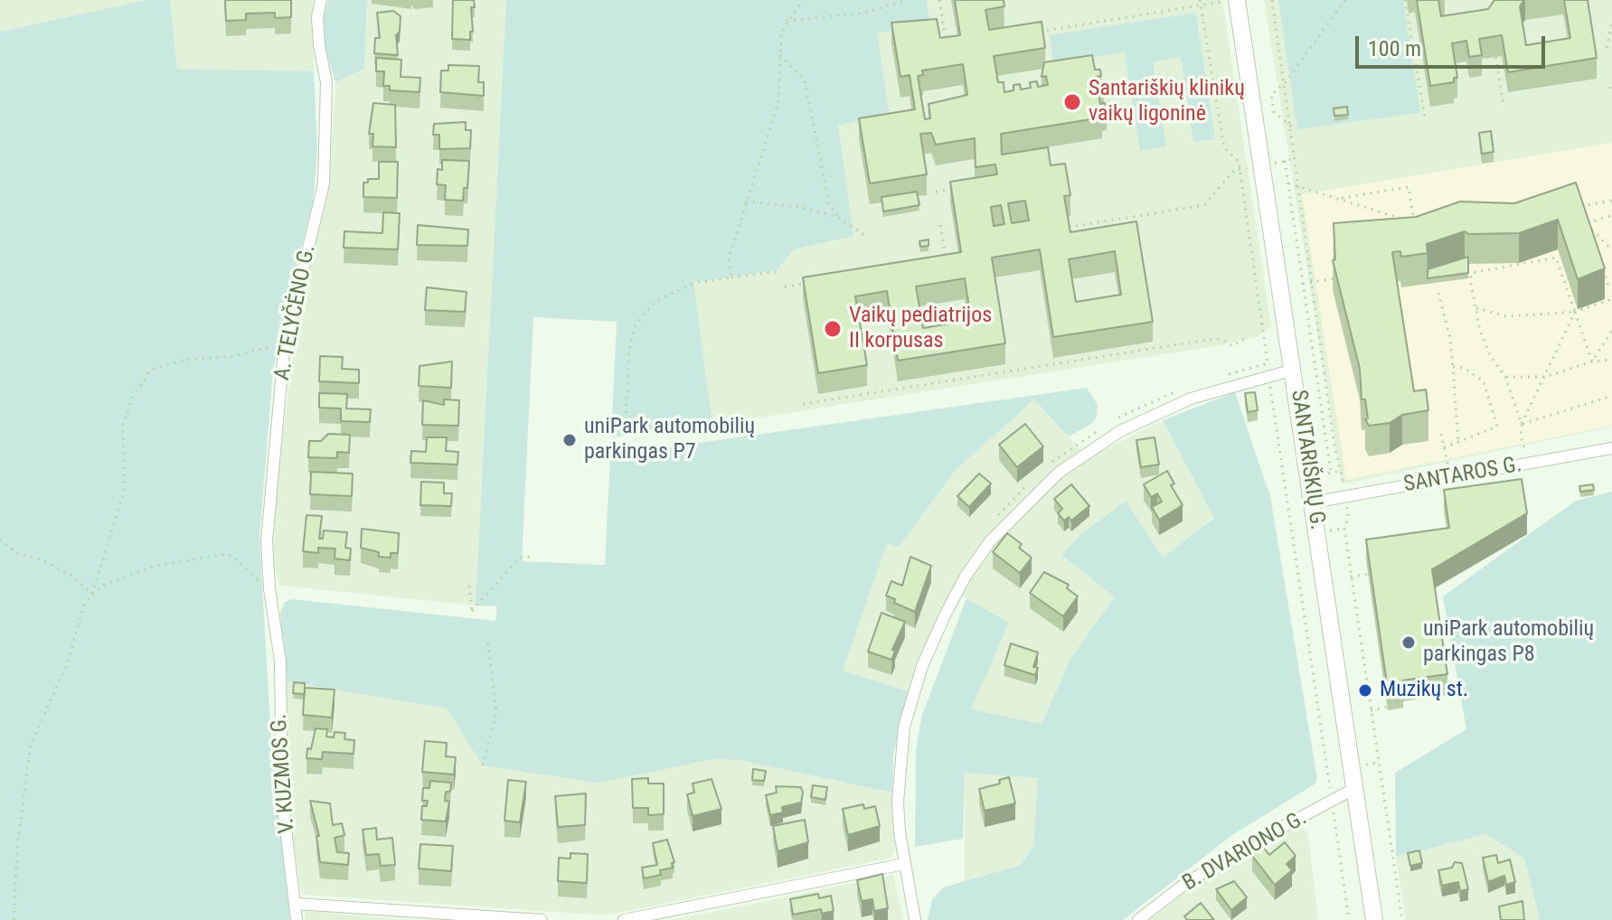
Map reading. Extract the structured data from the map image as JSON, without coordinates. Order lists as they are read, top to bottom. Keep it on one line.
{"streets":{"main road":["SANTARIŠKIŲ G."],"street":["A. TELYČĖNO G.","SANTAROS G.","V. KUZMOS G.","B. DVARIONO G."]},"crossings":[["A. TELYČĖNO G.","V. KUZMOS G."],["SANTARIŠKIŲ G.","SANTAROS G."],["SANTARIŠKIŲ G.","B. DVARIONO G."]],"places":["Santariškių klinikų vaikų ligoninė","Vaikų pediatrijos II korpusas","uniPark automobilių parkingas P7","uniPark automobilių parkingas P8","Muzikų st."],"scale_bar":"100 m"}
